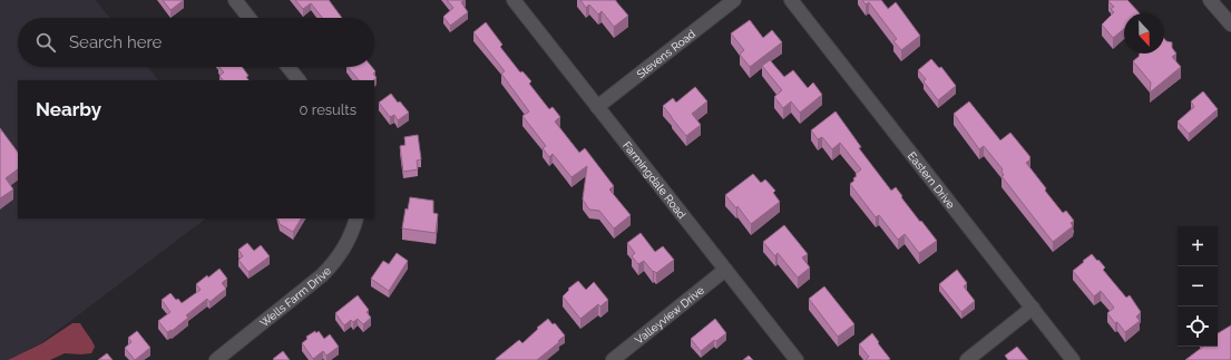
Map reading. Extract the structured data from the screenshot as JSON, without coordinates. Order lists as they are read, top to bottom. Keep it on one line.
{"streets":{"street":["Stevens Road","Farmingdale Road","Eastern Drive","Wells Farm Drive","Valleyview Drive"]},"crossings":[["Stevens Road","Farmingdale Road"],["Farmingdale Road","Valleyview Drive"]],"north":"bottom","page":{"search":"Search here","heading":["Nearby","0 results"],"map_buttons":["+","−"]}}
